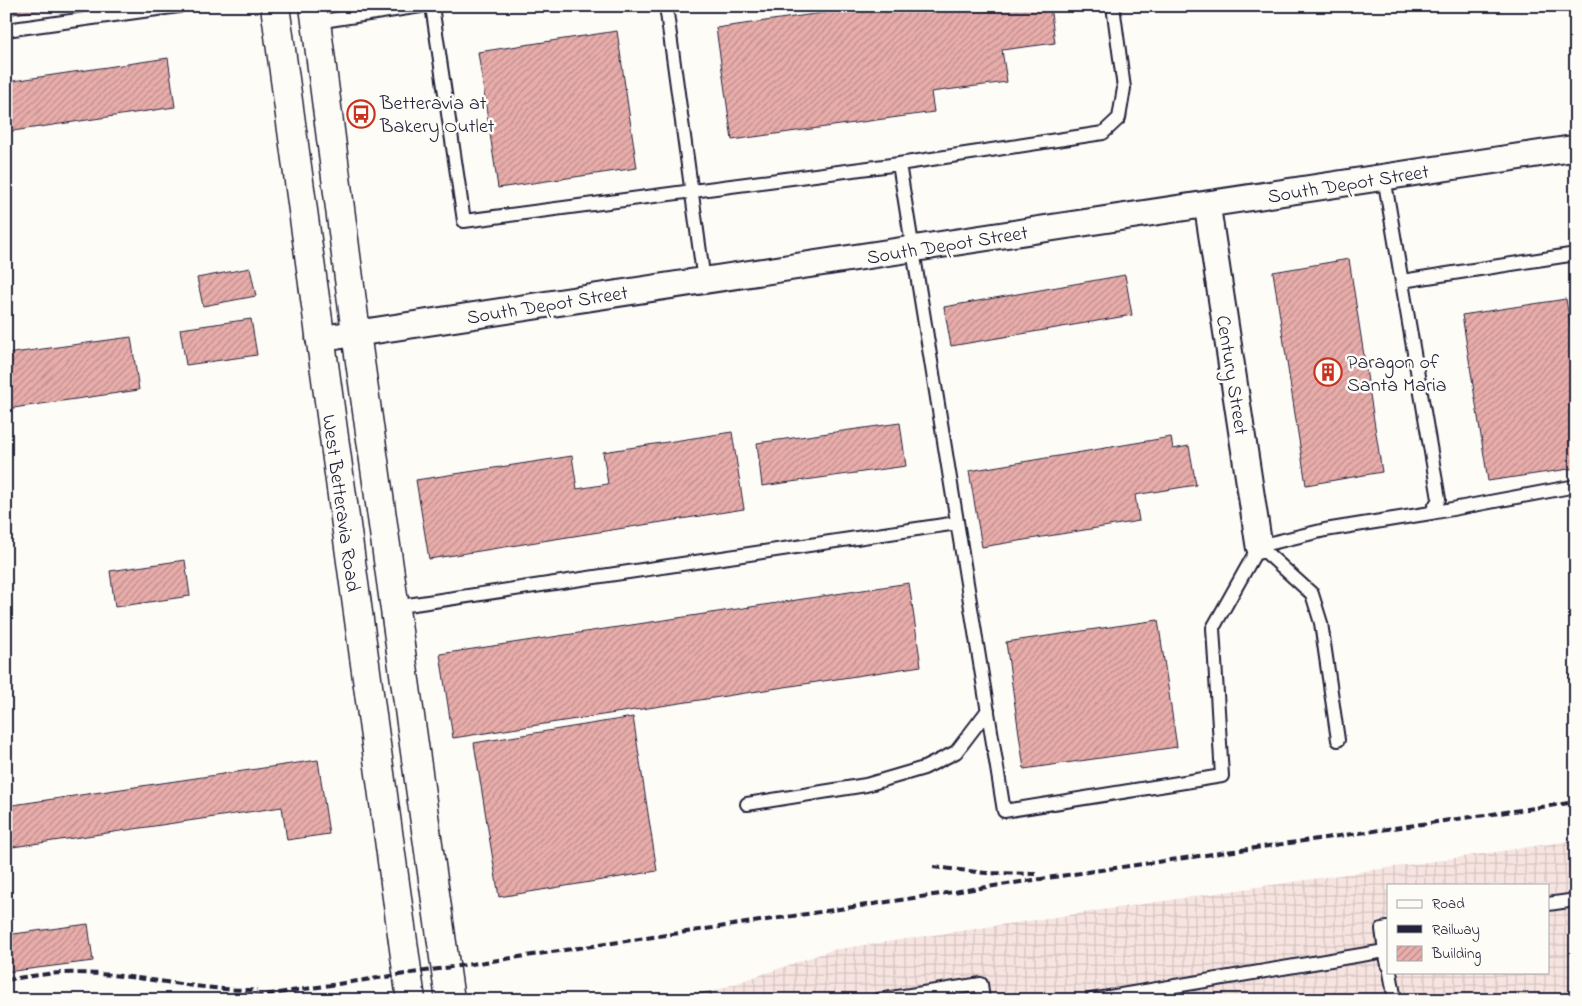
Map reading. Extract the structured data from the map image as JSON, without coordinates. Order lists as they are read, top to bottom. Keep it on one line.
{"streets":{"main road":["West Betteravia Road"],"street":["South Depot Street","Century Street"]},"crossings":[["South Depot Street","Century Street"],["South Depot Street","West Betteravia Road"]],"places":{"bus stop":["Betteravia at Bakery Outlet"],"building":["Paragon of Santa Maria"]},"legend":["Road","Railway","Building"]}
